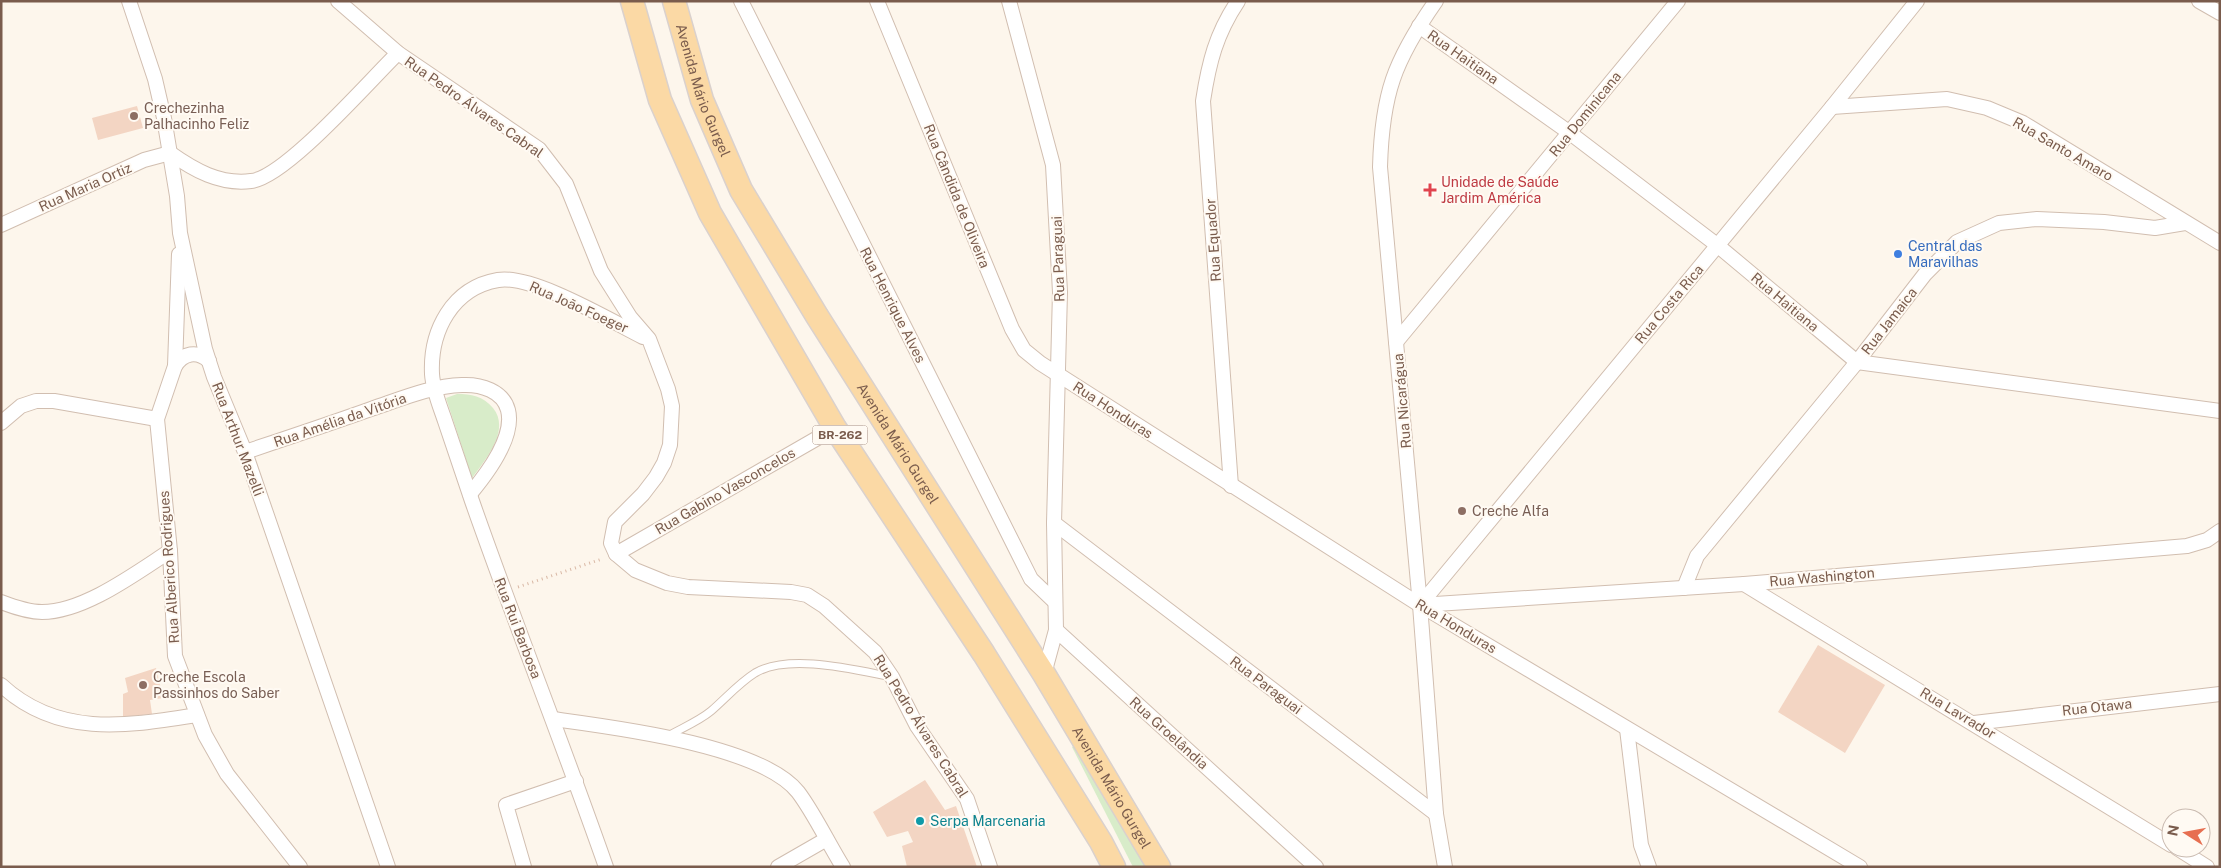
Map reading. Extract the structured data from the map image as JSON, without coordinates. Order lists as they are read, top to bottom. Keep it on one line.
{"streets":{"main road":["Avenida Mário Gurgel","BR-262"],"street":["Rua Haitiana","Rua Pedro Álvares Cabral","Rua Dominicana","Rua Santo Amaro","Rua Maria Ortiz","Rua Cândida de Oliveira","Rua Equador","Rua Paraguai","Rua Costa Rica","Rua Henrique Alves","Rua João Foeger","Rua Jamaica","Rua Nicarágua","Rua Honduras","Rua Amélia da Vitória","Rua Arthur Mazelli","Rua Gabino Vasconcelos","Rua Alberico Rodrigues","Rua Washington","Rua Rui Barbosa","Rua Otawa","Rua Lavrador","Rua Groelândia"]},"crossings":[["Rua Haitiana","Rua Dominicana"],["Rua Haitiana","Rua Costa Rica"],["Rua Haitiana","Rua Jamaica"],["Rua Haitiana","Rua Nicarágua"],["Rua Pedro Álvares Cabral","Rua João Foeger"],["Rua Pedro Álvares Cabral","Rua Gabino Vasconcelos"],["Rua Pedro Álvares Cabral","Rua Rui Barbosa"],["Rua Dominicana","Rua Nicarágua"],["Rua Santo Amaro","Rua Costa Rica"],["Rua Santo Amaro","Rua Jamaica"],["Rua Maria Ortiz","Rua Arthur Mazelli"],["Rua Cândida de Oliveira","Rua Paraguai"],["Rua Cândida de Oliveira","Rua Honduras"],["Rua Equador","Rua Honduras"],["Rua Paraguai","Rua Henrique Alves"],["Rua Paraguai","Rua Nicarágua"],["Rua Paraguai","Rua Honduras"],["Rua Paraguai","Rua Groelândia"],["Rua Costa Rica","Rua Nicarágua"],["Rua Costa Rica","Rua Honduras"],["Rua Costa Rica","Rua Washington"],["Rua João Foeger","Rua Amélia da Vitória"],["Rua João Foeger","Rua Rui Barbosa"],["Rua Jamaica","Rua Washington"],["Rua Nicarágua","Rua Honduras"],["Rua Nicarágua","Rua Washington"],["Rua Honduras","Rua Washington"],["Rua Amélia da Vitória","Rua Arthur Mazelli"],["Rua Amélia da Vitória","Rua Rui Barbosa"],["BR-262","Rua Gabino Vasconcelos"],["Rua Arthur Mazelli","Rua Alberico Rodrigues"],["Rua Gabino Vasconcelos","Rua Rui Barbosa"],["Rua Washington","Rua Lavrador"],["Rua Otawa","Rua Lavrador"]],"places":{"other":["Crechezinha Palhacinho Feliz","Central das Maravilhas","Creche Alfa","Creche Escola Passinhos do Saber","Serpa Marcenaria"],"health":["Unidade de Saúde Jardim América"]},"north":"left"}
